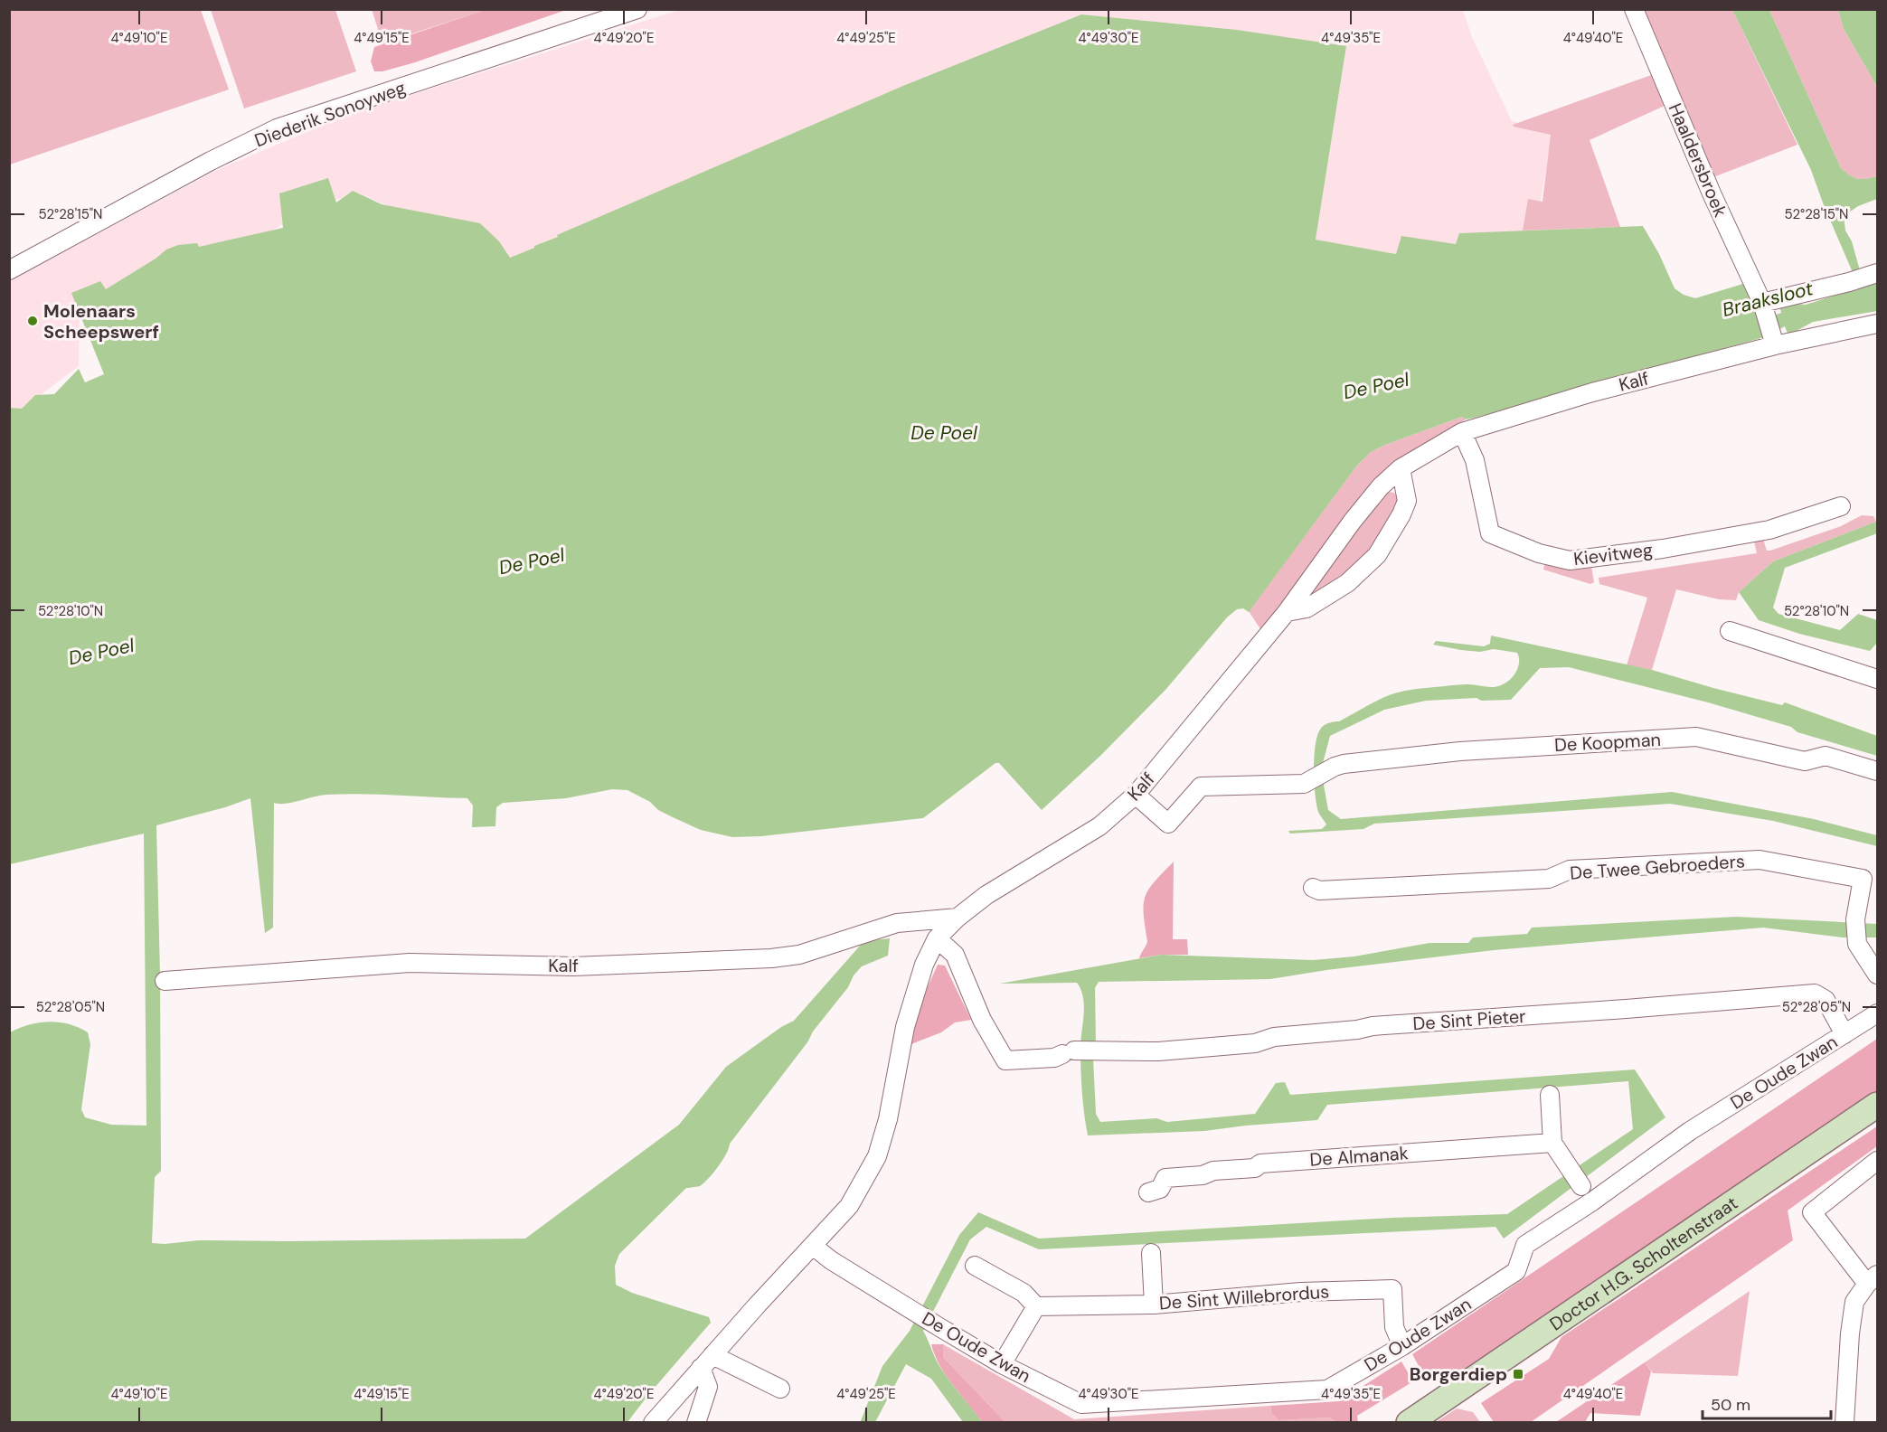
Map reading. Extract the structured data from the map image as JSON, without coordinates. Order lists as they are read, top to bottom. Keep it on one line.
{"streets":{"main road":["Doctor H.G. Scholtenstraat"],"street":["Diederik Sonoyweg","Haaldersbroek","Kalf","Kievitweg","De Koopman","De Twee Gebroeders","De Sint Pieter","De Oude Zwan","De Almanak","De Sint Willebrordus"]},"crossings":[["Haaldersbroek","Kalf"],["Kalf","Kievitweg"],["Kalf","De Koopman"],["Kalf","De Sint Pieter"],["Kalf","De Oude Zwan"],["De Sint Pieter","De Oude Zwan"],["De Oude Zwan","De Sint Willebrordus"]],"water":["Braaksloot","De Poel"],"places":{"other":["Molenaars Scheepswerf"],"transit":["Borgerdiep"]},"scale_bar":"50 m","coordinates":["4°49'10\"E","4°49'15\"E","4°49'20\"E","4°49'25\"E","4°49'30\"E","4°49'35\"E","4°49'40\"E","52°28'15\"N","52°28'10\"N","52°28'05\"N"]}
